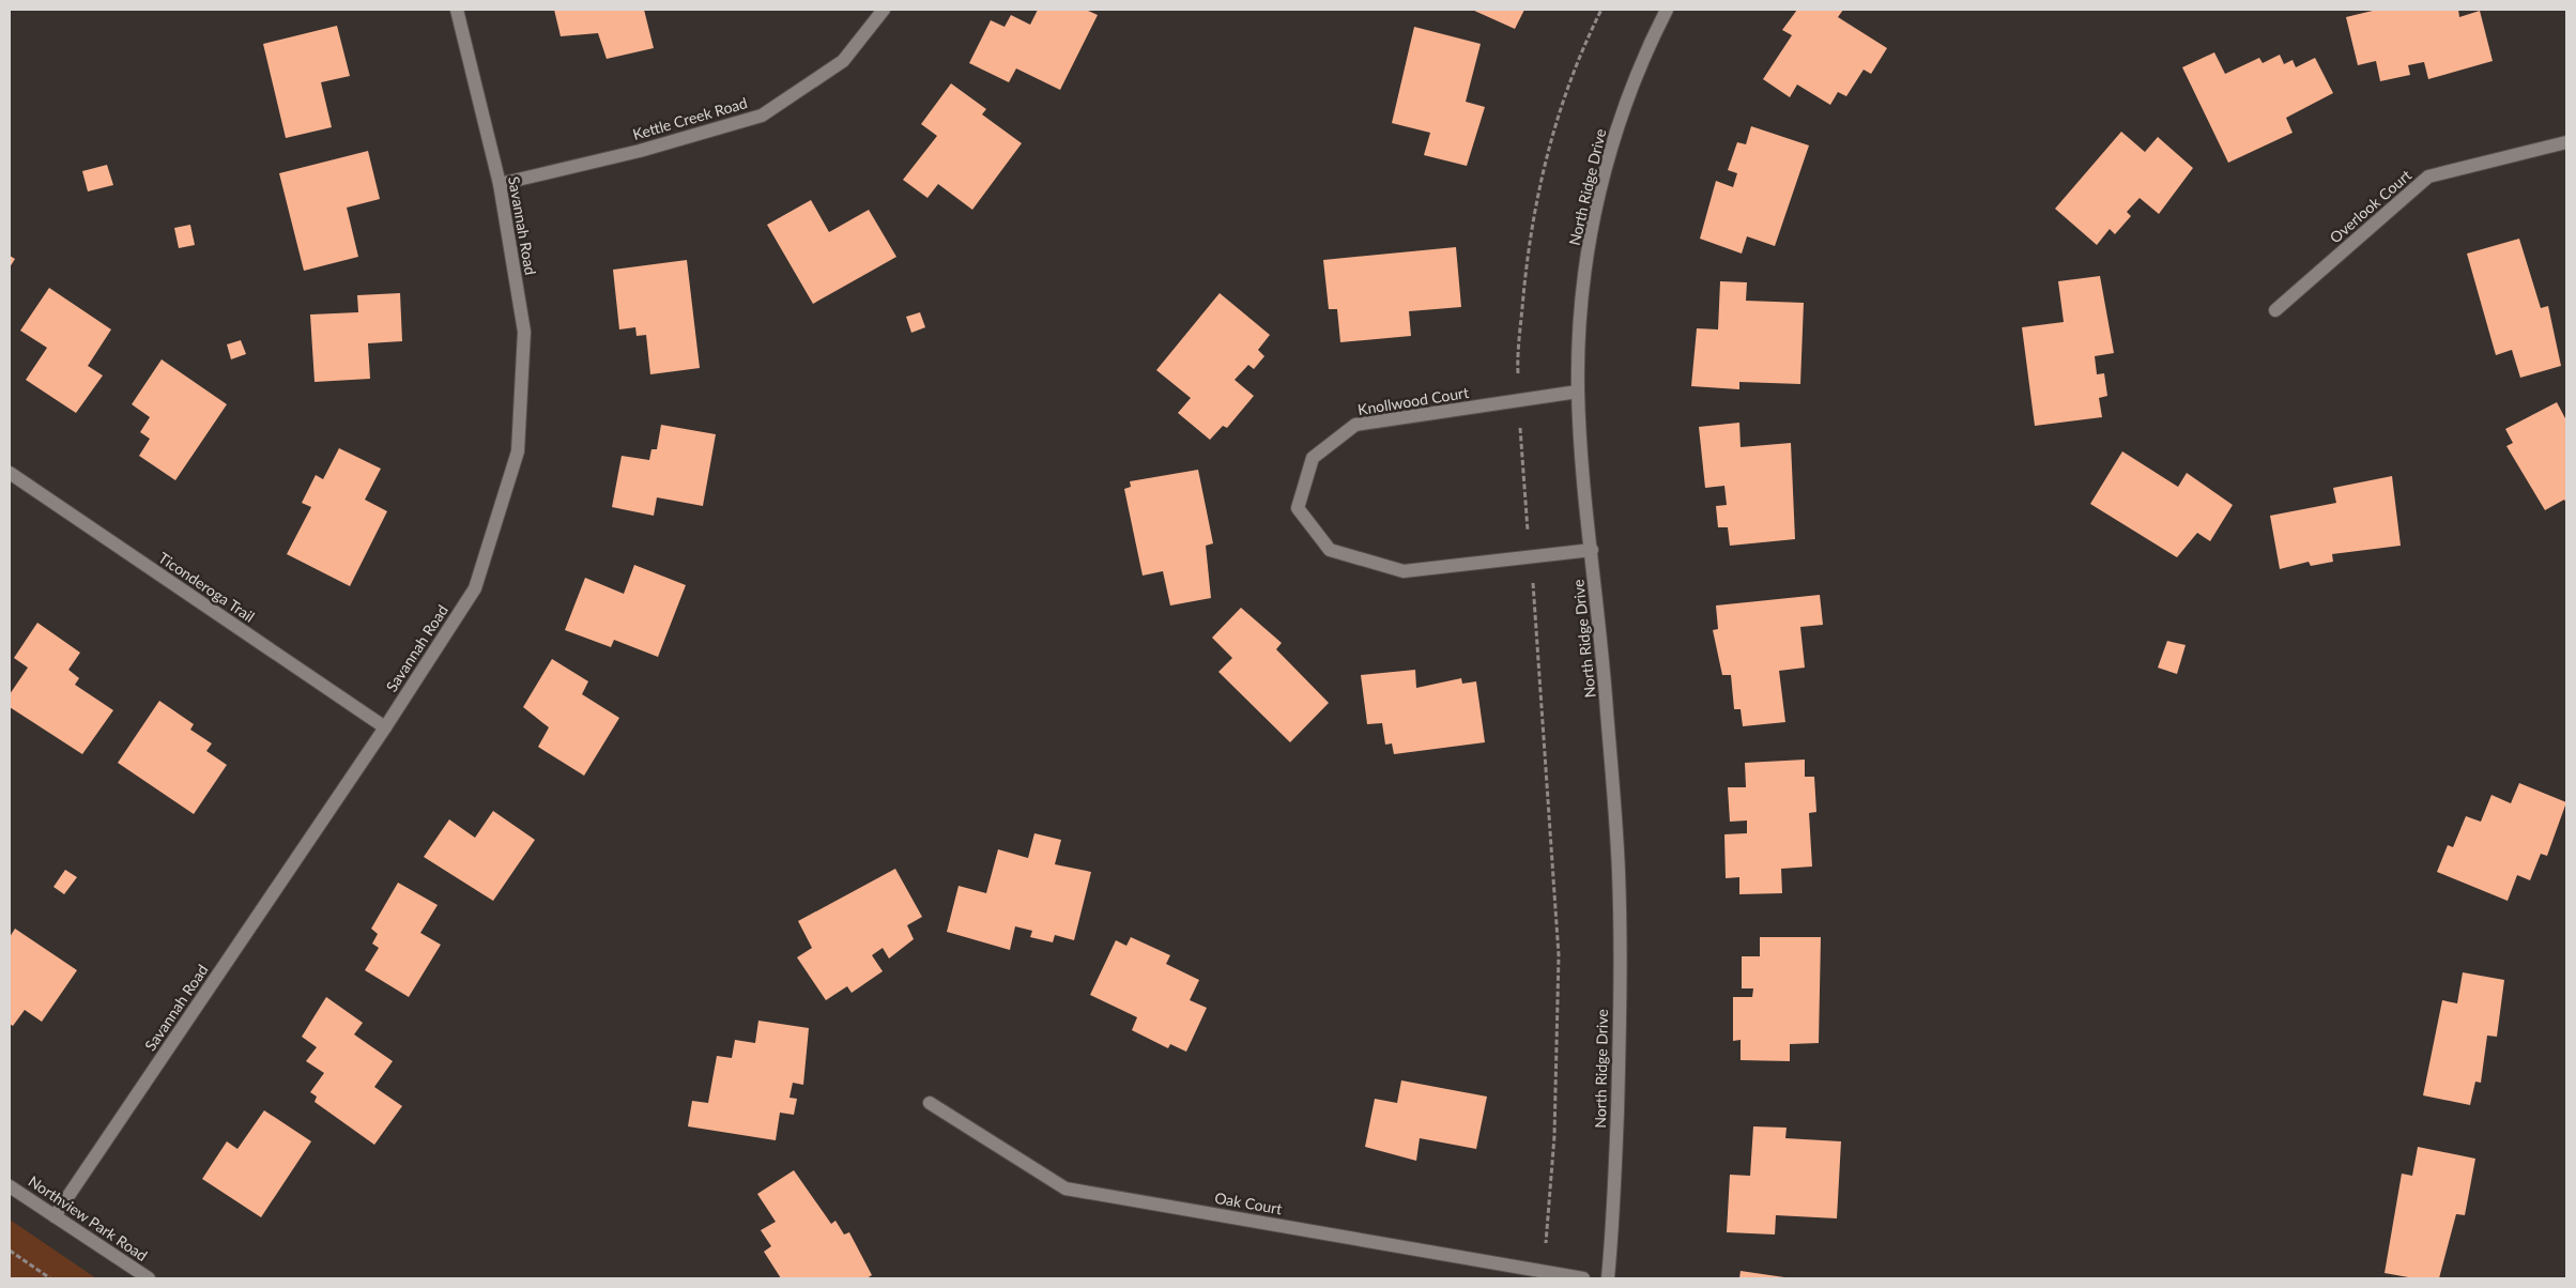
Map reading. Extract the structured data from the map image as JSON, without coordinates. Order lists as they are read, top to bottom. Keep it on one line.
{"streets":{"street":["Kettle Creek Road","North Ridge Drive","Overlook Court","Savannah Road","Knollwood Court","Ticonderoga Trail","Oak Court","Northview Park Road"]},"crossings":[["Kettle Creek Road","Savannah Road"],["North Ridge Drive","Knollwood Court"],["Savannah Road","Ticonderoga Trail"],["Savannah Road","Northview Park Road"]]}
